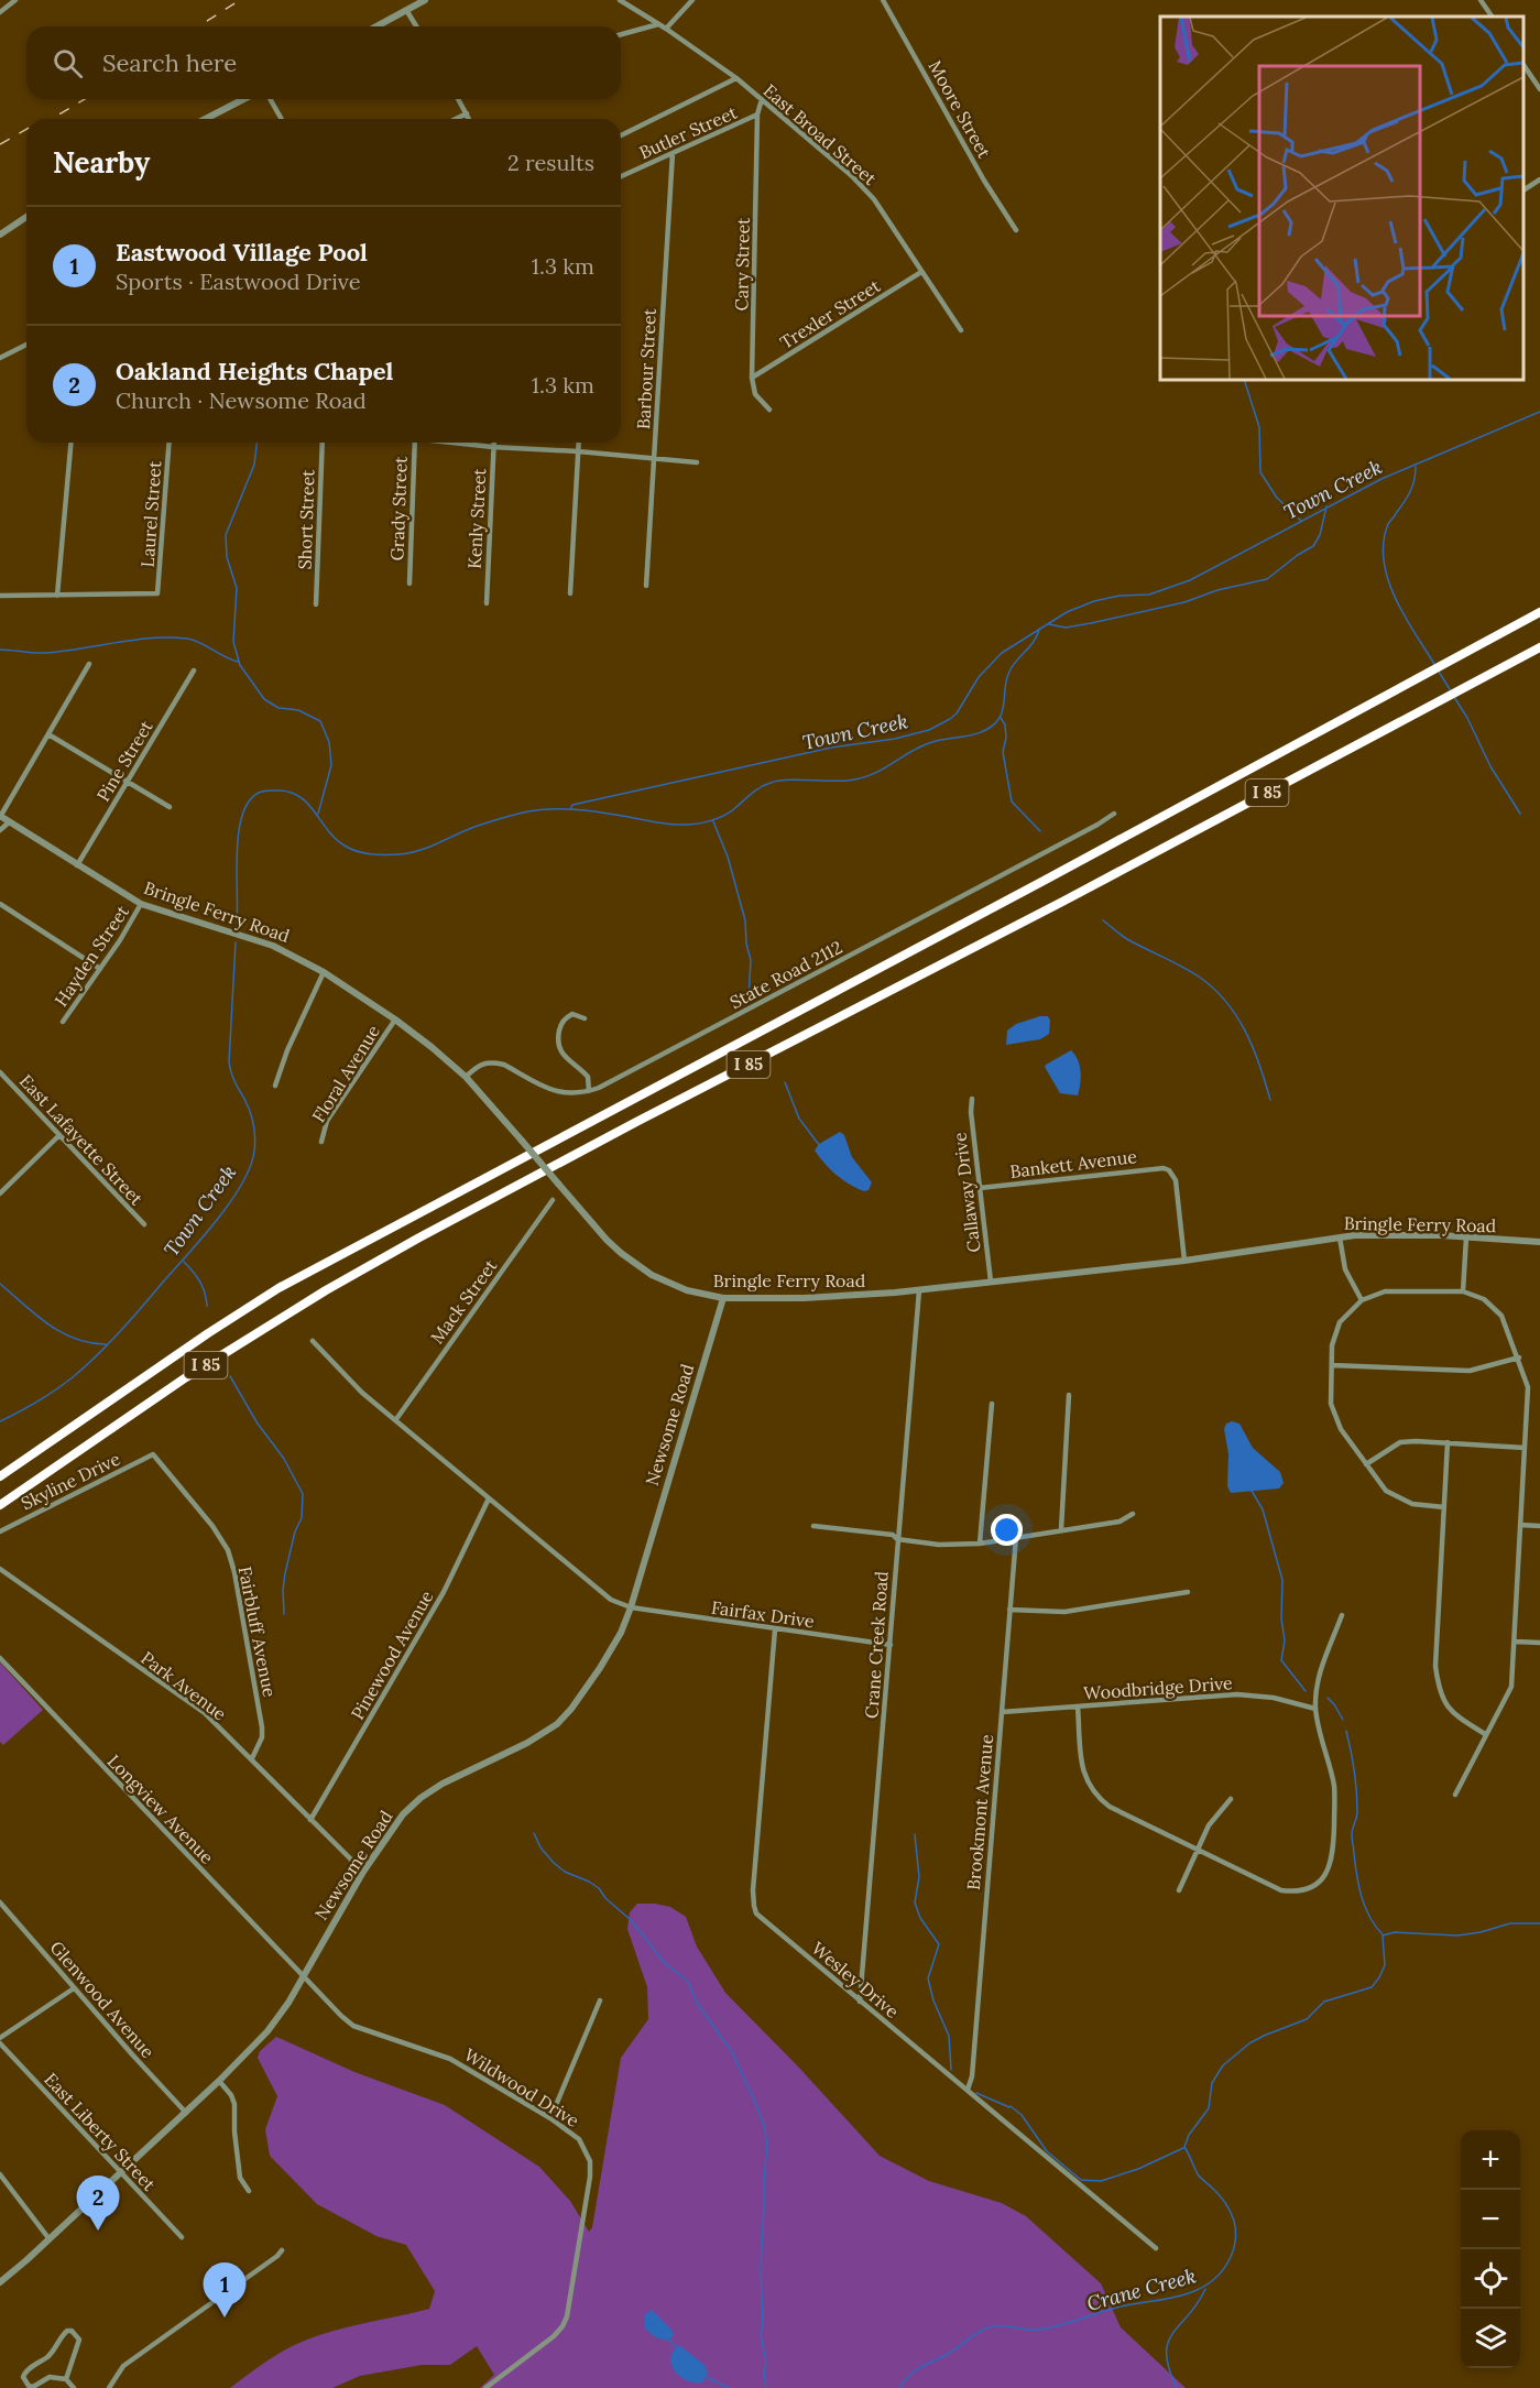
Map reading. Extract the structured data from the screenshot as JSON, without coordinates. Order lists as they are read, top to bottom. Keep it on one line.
{"streets":{"highway":["I 85"],"street":["Moore Street","Butler Street","East Broad Street","Cary Street","Trexler Street","Barbour Street","Grady Street","Laurel Street","Kenly Street","Short Street","Pine Street","Bringle Ferry Road","Hayden Street","State Road 2112","Floral Avenue","East Lafayette Street","Bankett Avenue","Callaway Drive","Mack Street","Newsome Road","Skyline Drive","Fairfax Drive","Fairbluff Avenue","Crane Creek Road","Pinewood Avenue","Park Avenue","Woodbridge Drive","Longview Avenue","Brookmont Avenue","Wesley Drive","Glenwood Avenue","Wildwood Drive","East Liberty Street"]},"crossings":[["Butler Street","East Broad Street"],["Butler Street","Cary Street"],["Butler Street","Barbour Street"],["East Broad Street","Trexler Street"],["Cary Street","Trexler Street"],["Pine Street","Bringle Ferry Road"],["Bringle Ferry Road","Hayden Street"],["Bringle Ferry Road","State Road 2112"],["Bringle Ferry Road","Floral Avenue"],["Bringle Ferry Road","Bankett Avenue"],["Bringle Ferry Road","Callaway Drive"],["Bringle Ferry Road","Newsome Road"],["Bringle Ferry Road","Crane Creek Road"],["Bankett Avenue","Callaway Drive"],["Newsome Road","Fairfax Drive"],["Newsome Road","Park Avenue"],["Newsome Road","Longview Avenue"],["Newsome Road","Glenwood Avenue"],["Newsome Road","Wildwood Drive"],["Newsome Road","East Liberty Street"],["Skyline Drive","Fairbluff Avenue"],["Fairfax Drive","Crane Creek Road"],["Fairfax Drive","Wesley Drive"],["Fairbluff Avenue","Park Avenue"],["Crane Creek Road","Wesley Drive"],["Pinewood Avenue","Park Avenue"],["Woodbridge Drive","Brookmont Avenue"],["Longview Avenue","Wildwood Drive"],["Brookmont Avenue","Wesley Drive"]],"water":["Town Creek","Crane Creek"],"page":{"search":"Search here","heading":["Nearby","2 results"],"list":[{"mark":"1","name":"Eastwood Village Pool","note":"Sports · Eastwood Drive","value":"1.3 km"},{"mark":"2","name":"Oakland Heights Chapel","note":"Church · Newsome Road","value":"1.3 km"}],"map_buttons":["+","−"],"pins":["2","1"]}}
